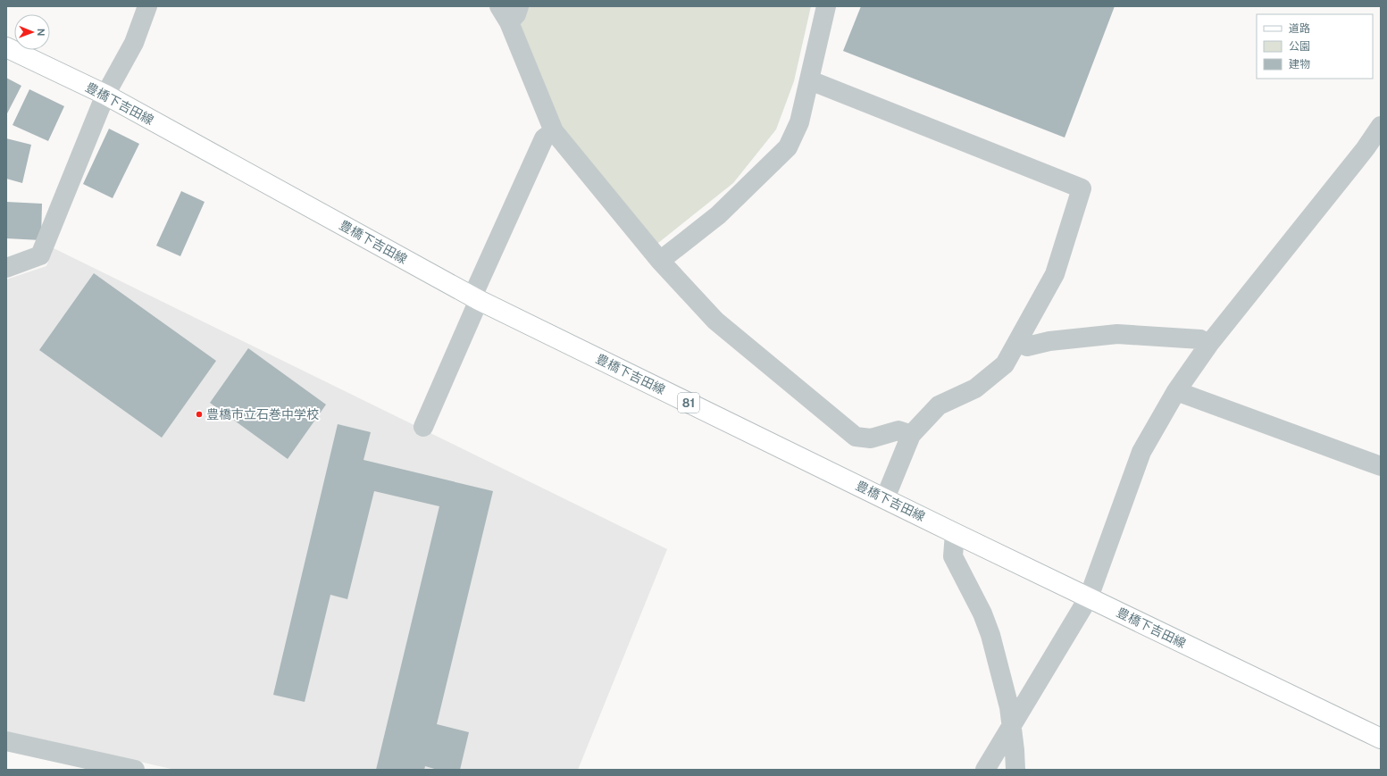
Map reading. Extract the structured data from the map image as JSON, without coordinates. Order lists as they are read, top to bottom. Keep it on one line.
{"streets":{"main road":["豊橋下吉田線","81"]},"places":["豊橋市立石巻中学校"],"legend":["道路","公園","建物"],"north":"right"}
